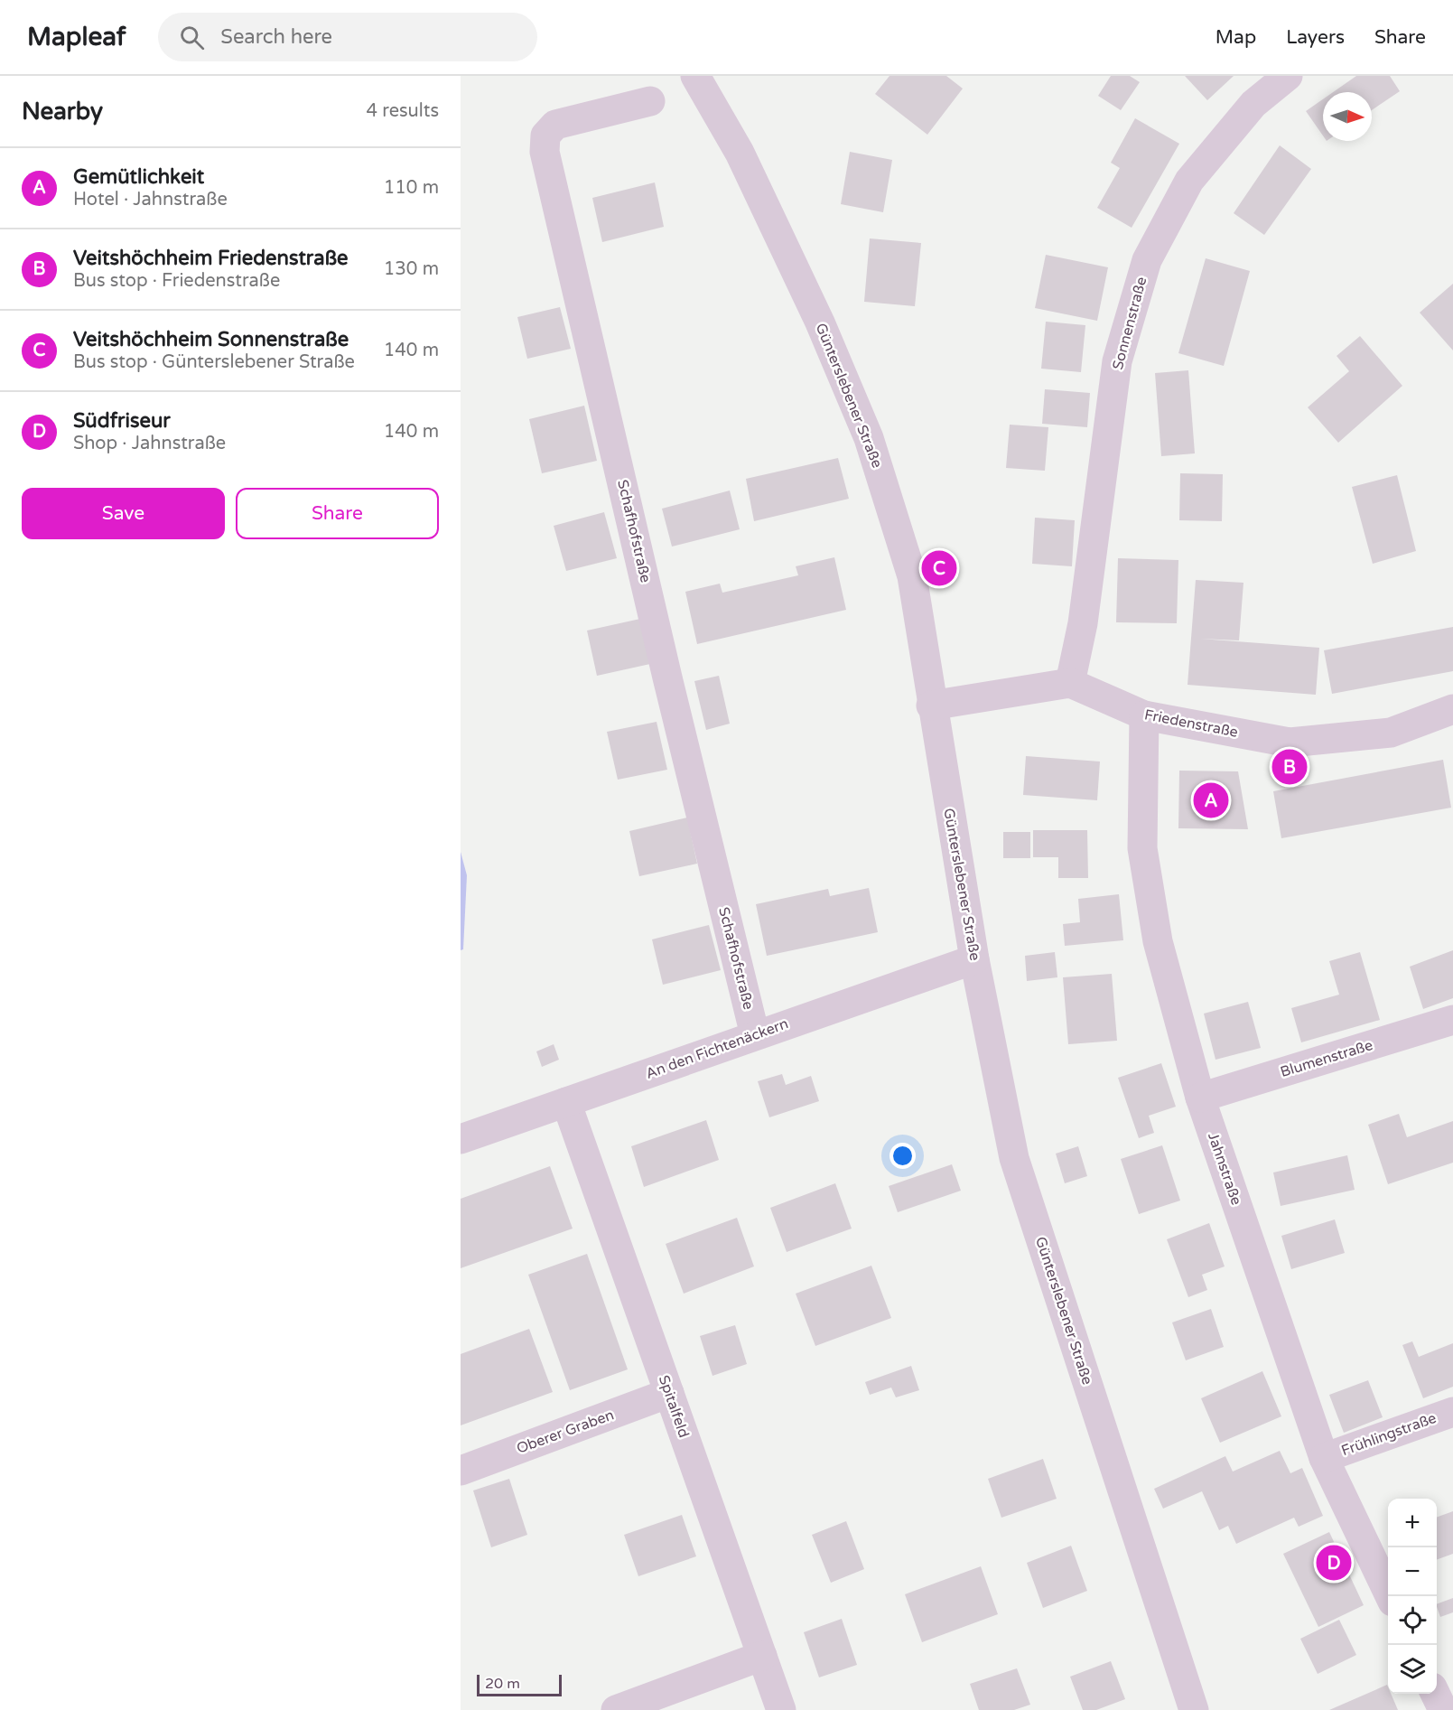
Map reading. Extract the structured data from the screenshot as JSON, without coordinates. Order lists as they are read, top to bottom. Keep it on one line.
{"streets":{"street":["Sonnenstraße","Günterslebener Straße","Schafhofstraße","Friedenstraße","An den Fichtenäckern","Blumenstraße","Jahnstraße","Spitalfeld","Oberer Graben","Frühlingstraße"]},"crossings":[["Sonnenstraße","Friedenstraße"],["Günterslebener Straße","An den Fichtenäckern"],["Schafhofstraße","An den Fichtenäckern"],["Friedenstraße","Jahnstraße"],["An den Fichtenäckern","Spitalfeld"],["Blumenstraße","Jahnstraße"],["Jahnstraße","Frühlingstraße"],["Spitalfeld","Oberer Graben"]],"scale_bar":"20 m","north":"right","page":{"header":"Mapleaf","search":"Search here","nav":["Map","Layers","Share"],"heading":["Nearby","4 results"],"list":[{"mark":"A","name":"Gemütlichkeit","note":"Hotel · Jahnstraße","value":"110 m"},{"mark":"B","name":"Veitshöchheim Friedenstraße","note":"Bus stop · Friedenstraße","value":"130 m"},{"mark":"C","name":"Veitshöchheim Sonnenstraße","note":"Bus stop · Günterslebener Straße","value":"140 m"},{"mark":"D","name":"Südfriseur","note":"Shop · Jahnstraße","value":"140 m"}],"buttons":["Save","Share"],"pins":["C","B","A","D"],"map_buttons":["+","−"],"scale":"20 m"}}
